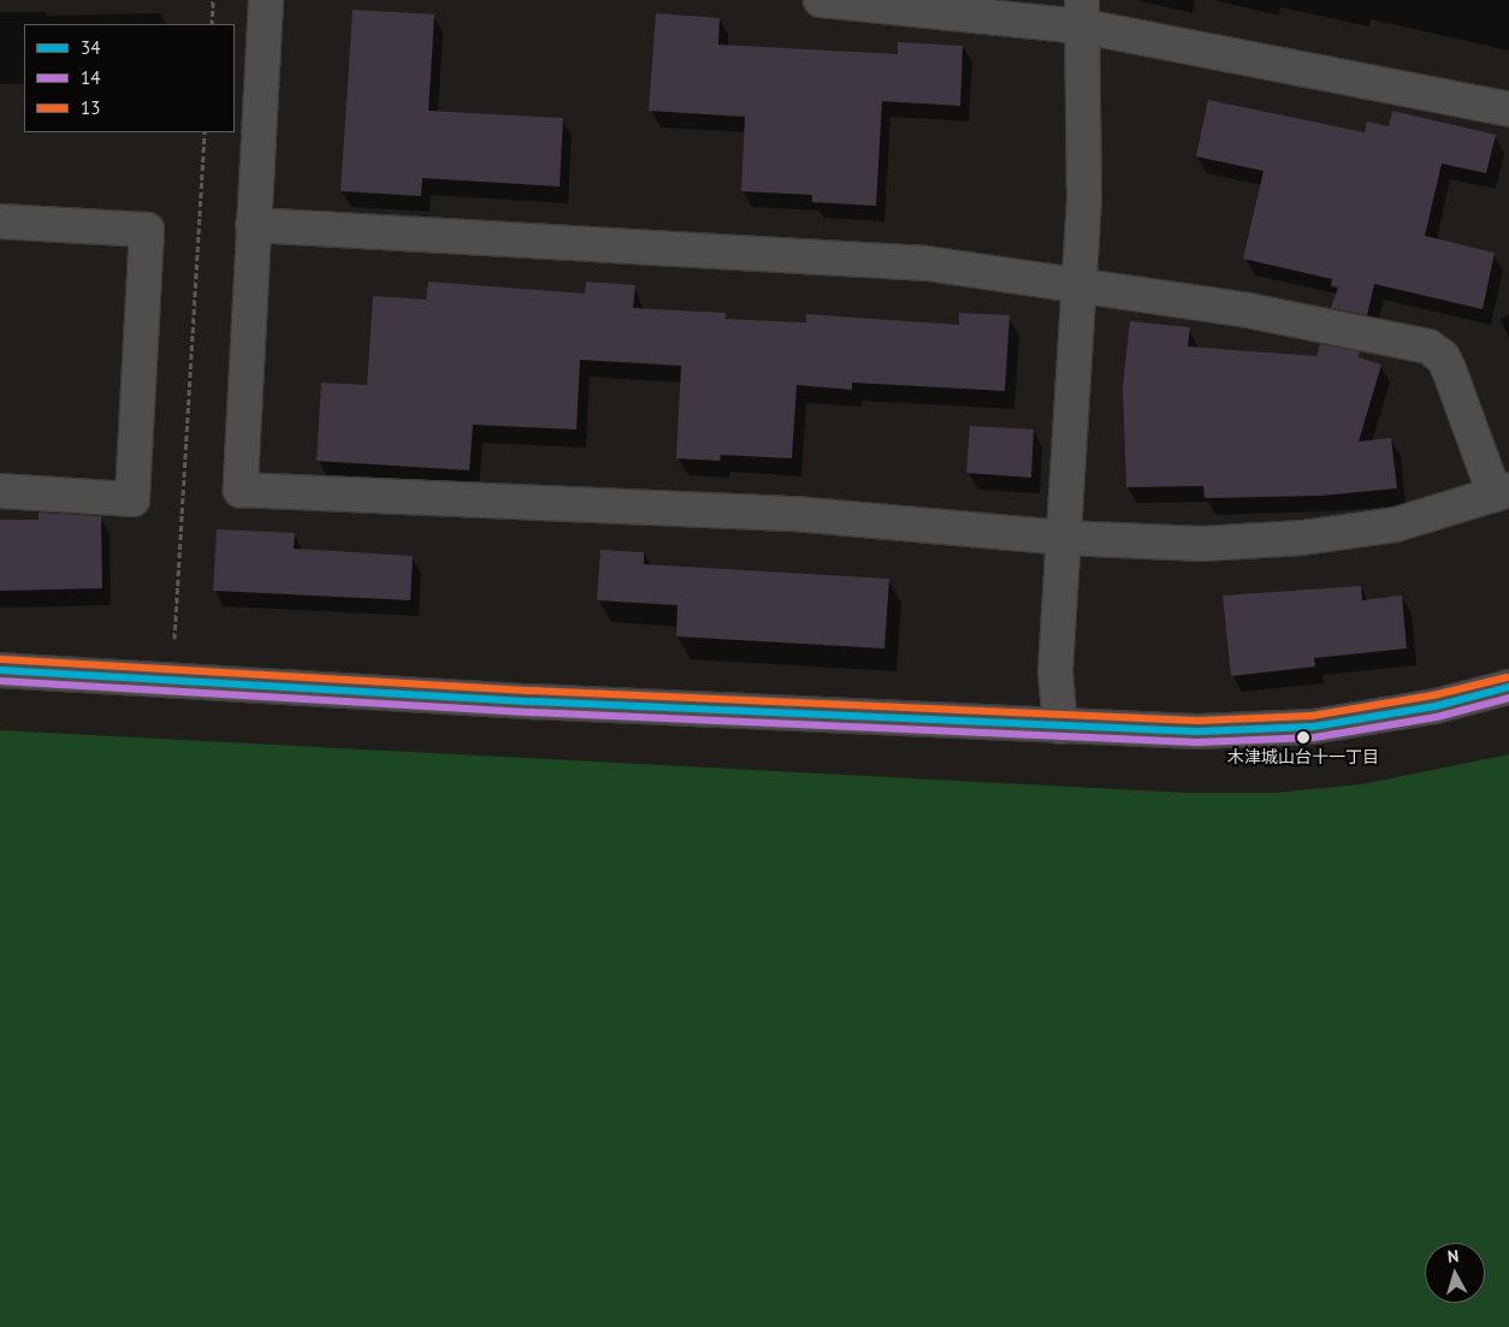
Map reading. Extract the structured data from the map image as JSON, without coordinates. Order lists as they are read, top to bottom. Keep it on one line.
{"places":["木津城山台十一丁目"],"lines":["transit line 13","transit line 34","transit line 14"],"legend":["34","14","13"],"north":"top"}
